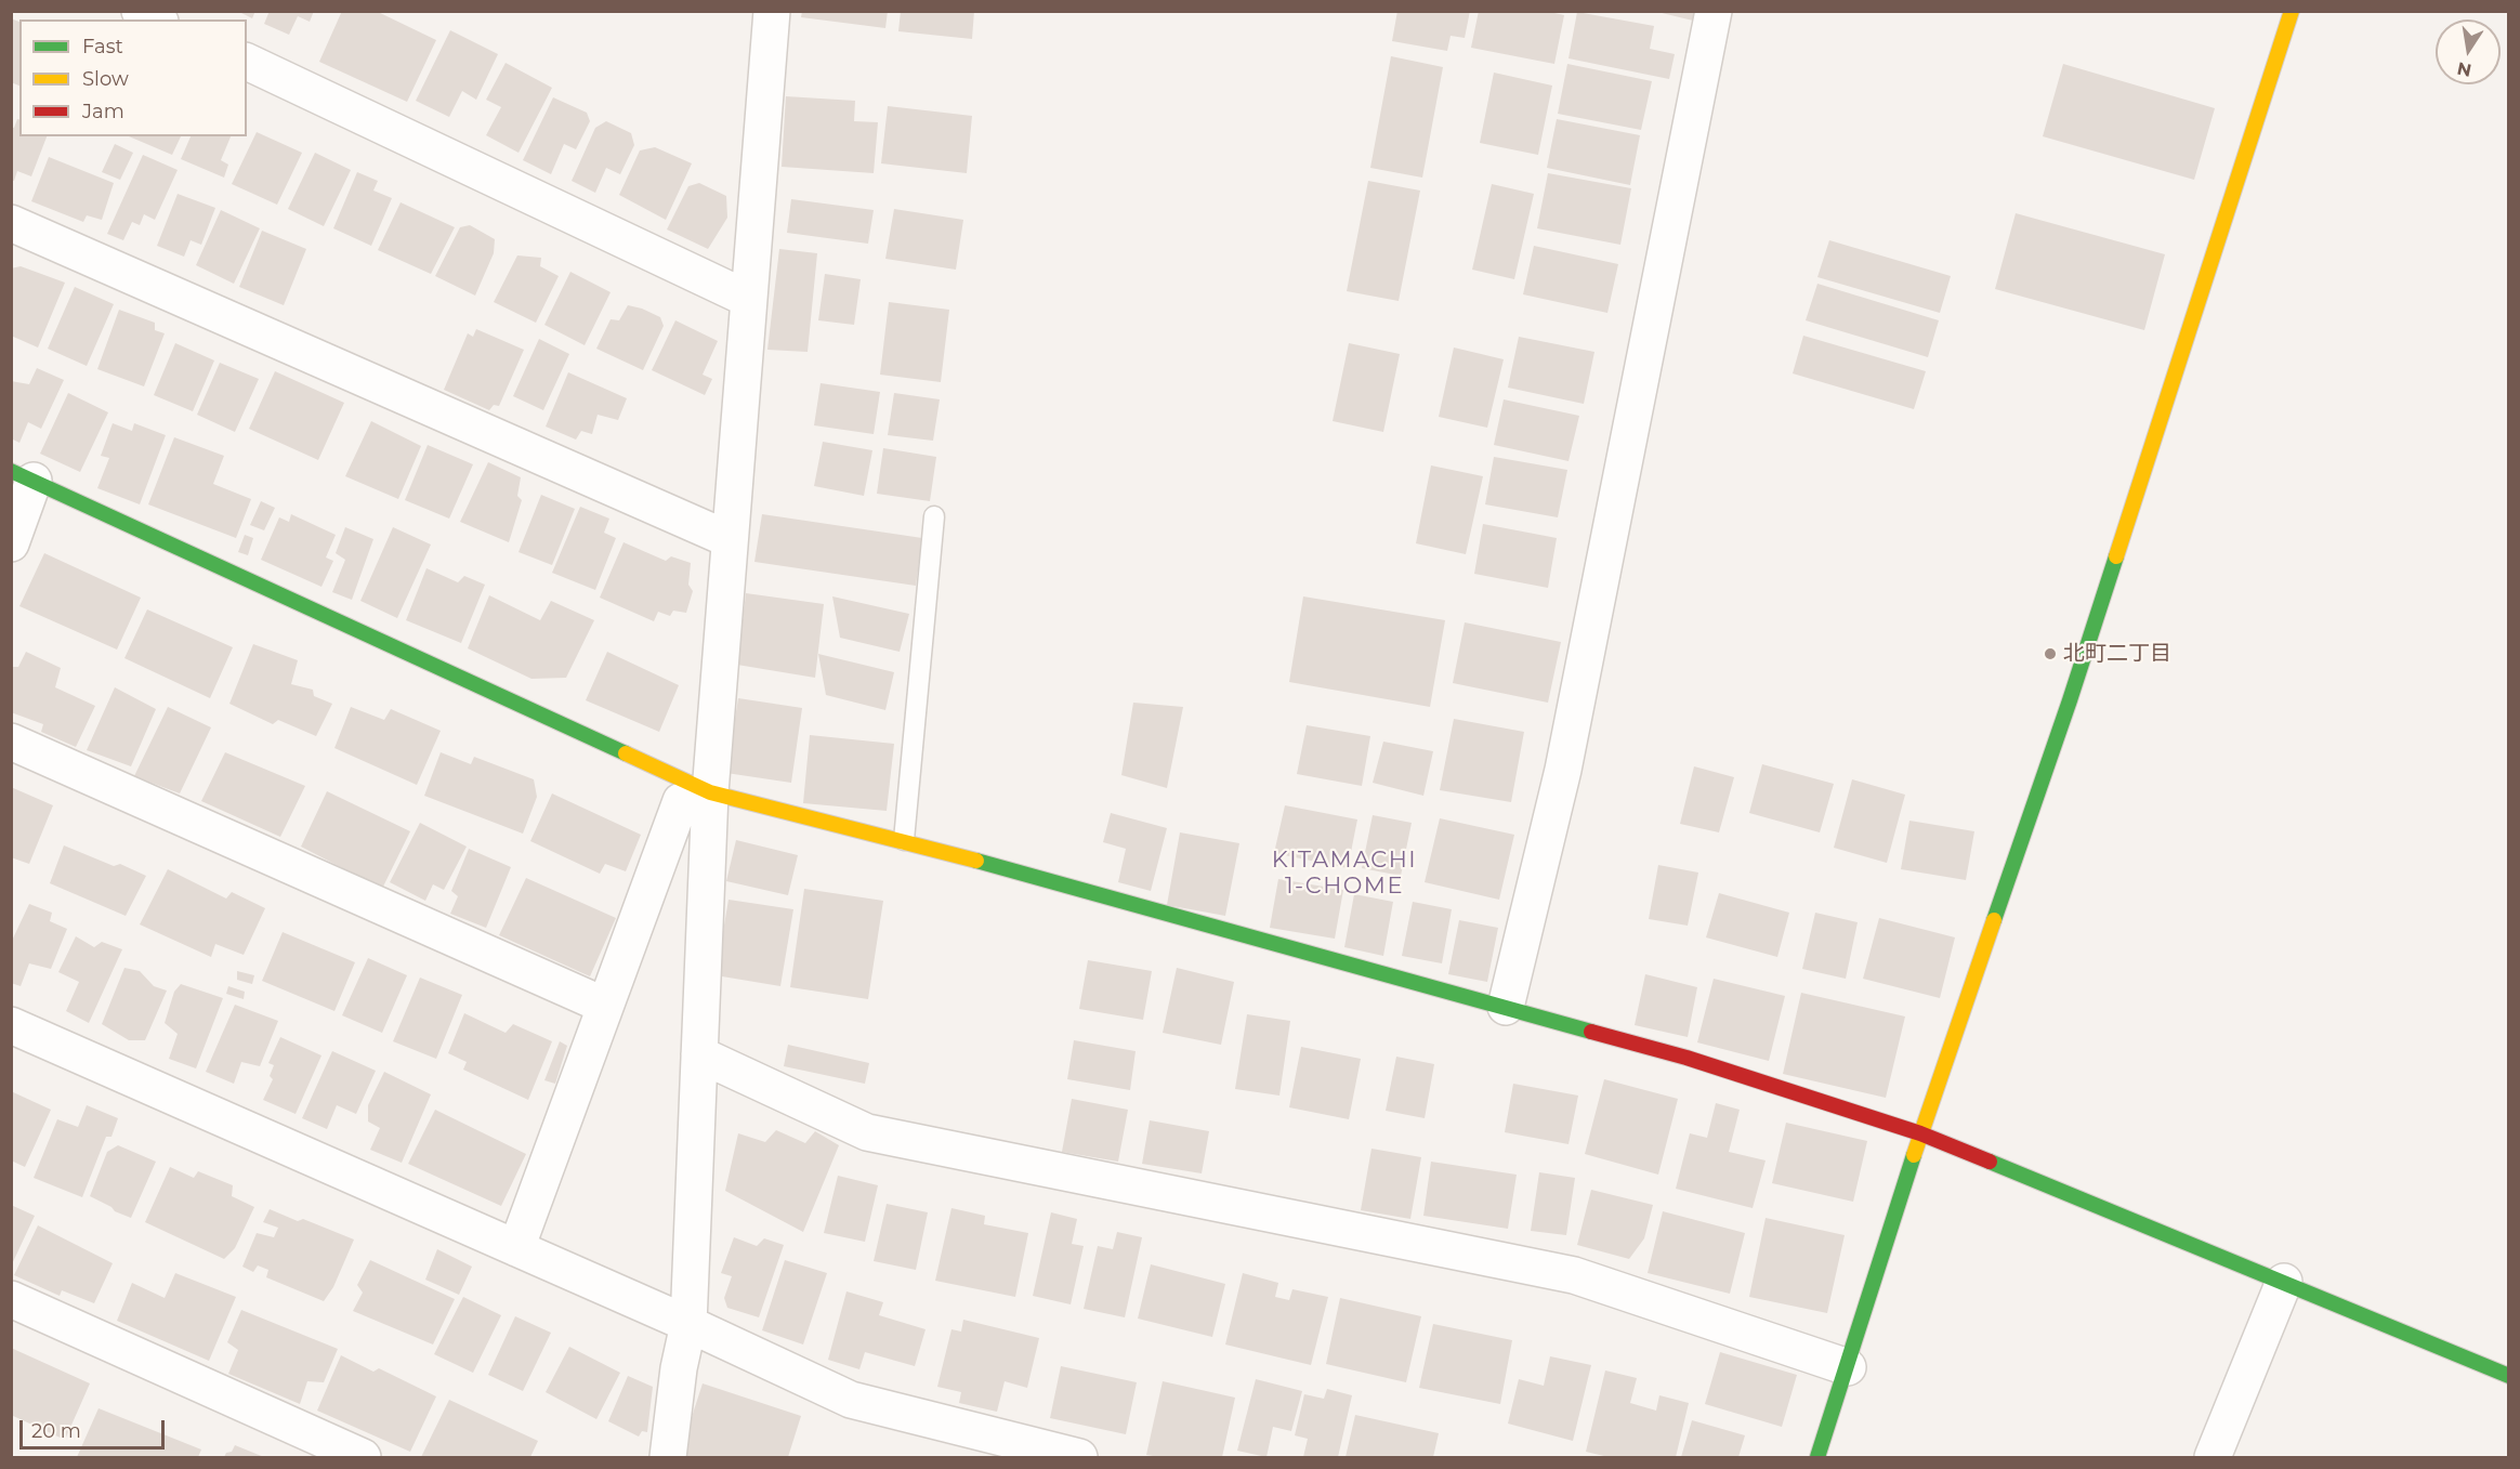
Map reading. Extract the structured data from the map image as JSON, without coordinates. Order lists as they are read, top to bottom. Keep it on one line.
{"districts":["KITAMACHI 1-CHOME"],"places":["北町二丁目"],"legend":["Fast","Slow","Jam"],"scale_bar":"20 m","north":"bottom"}
